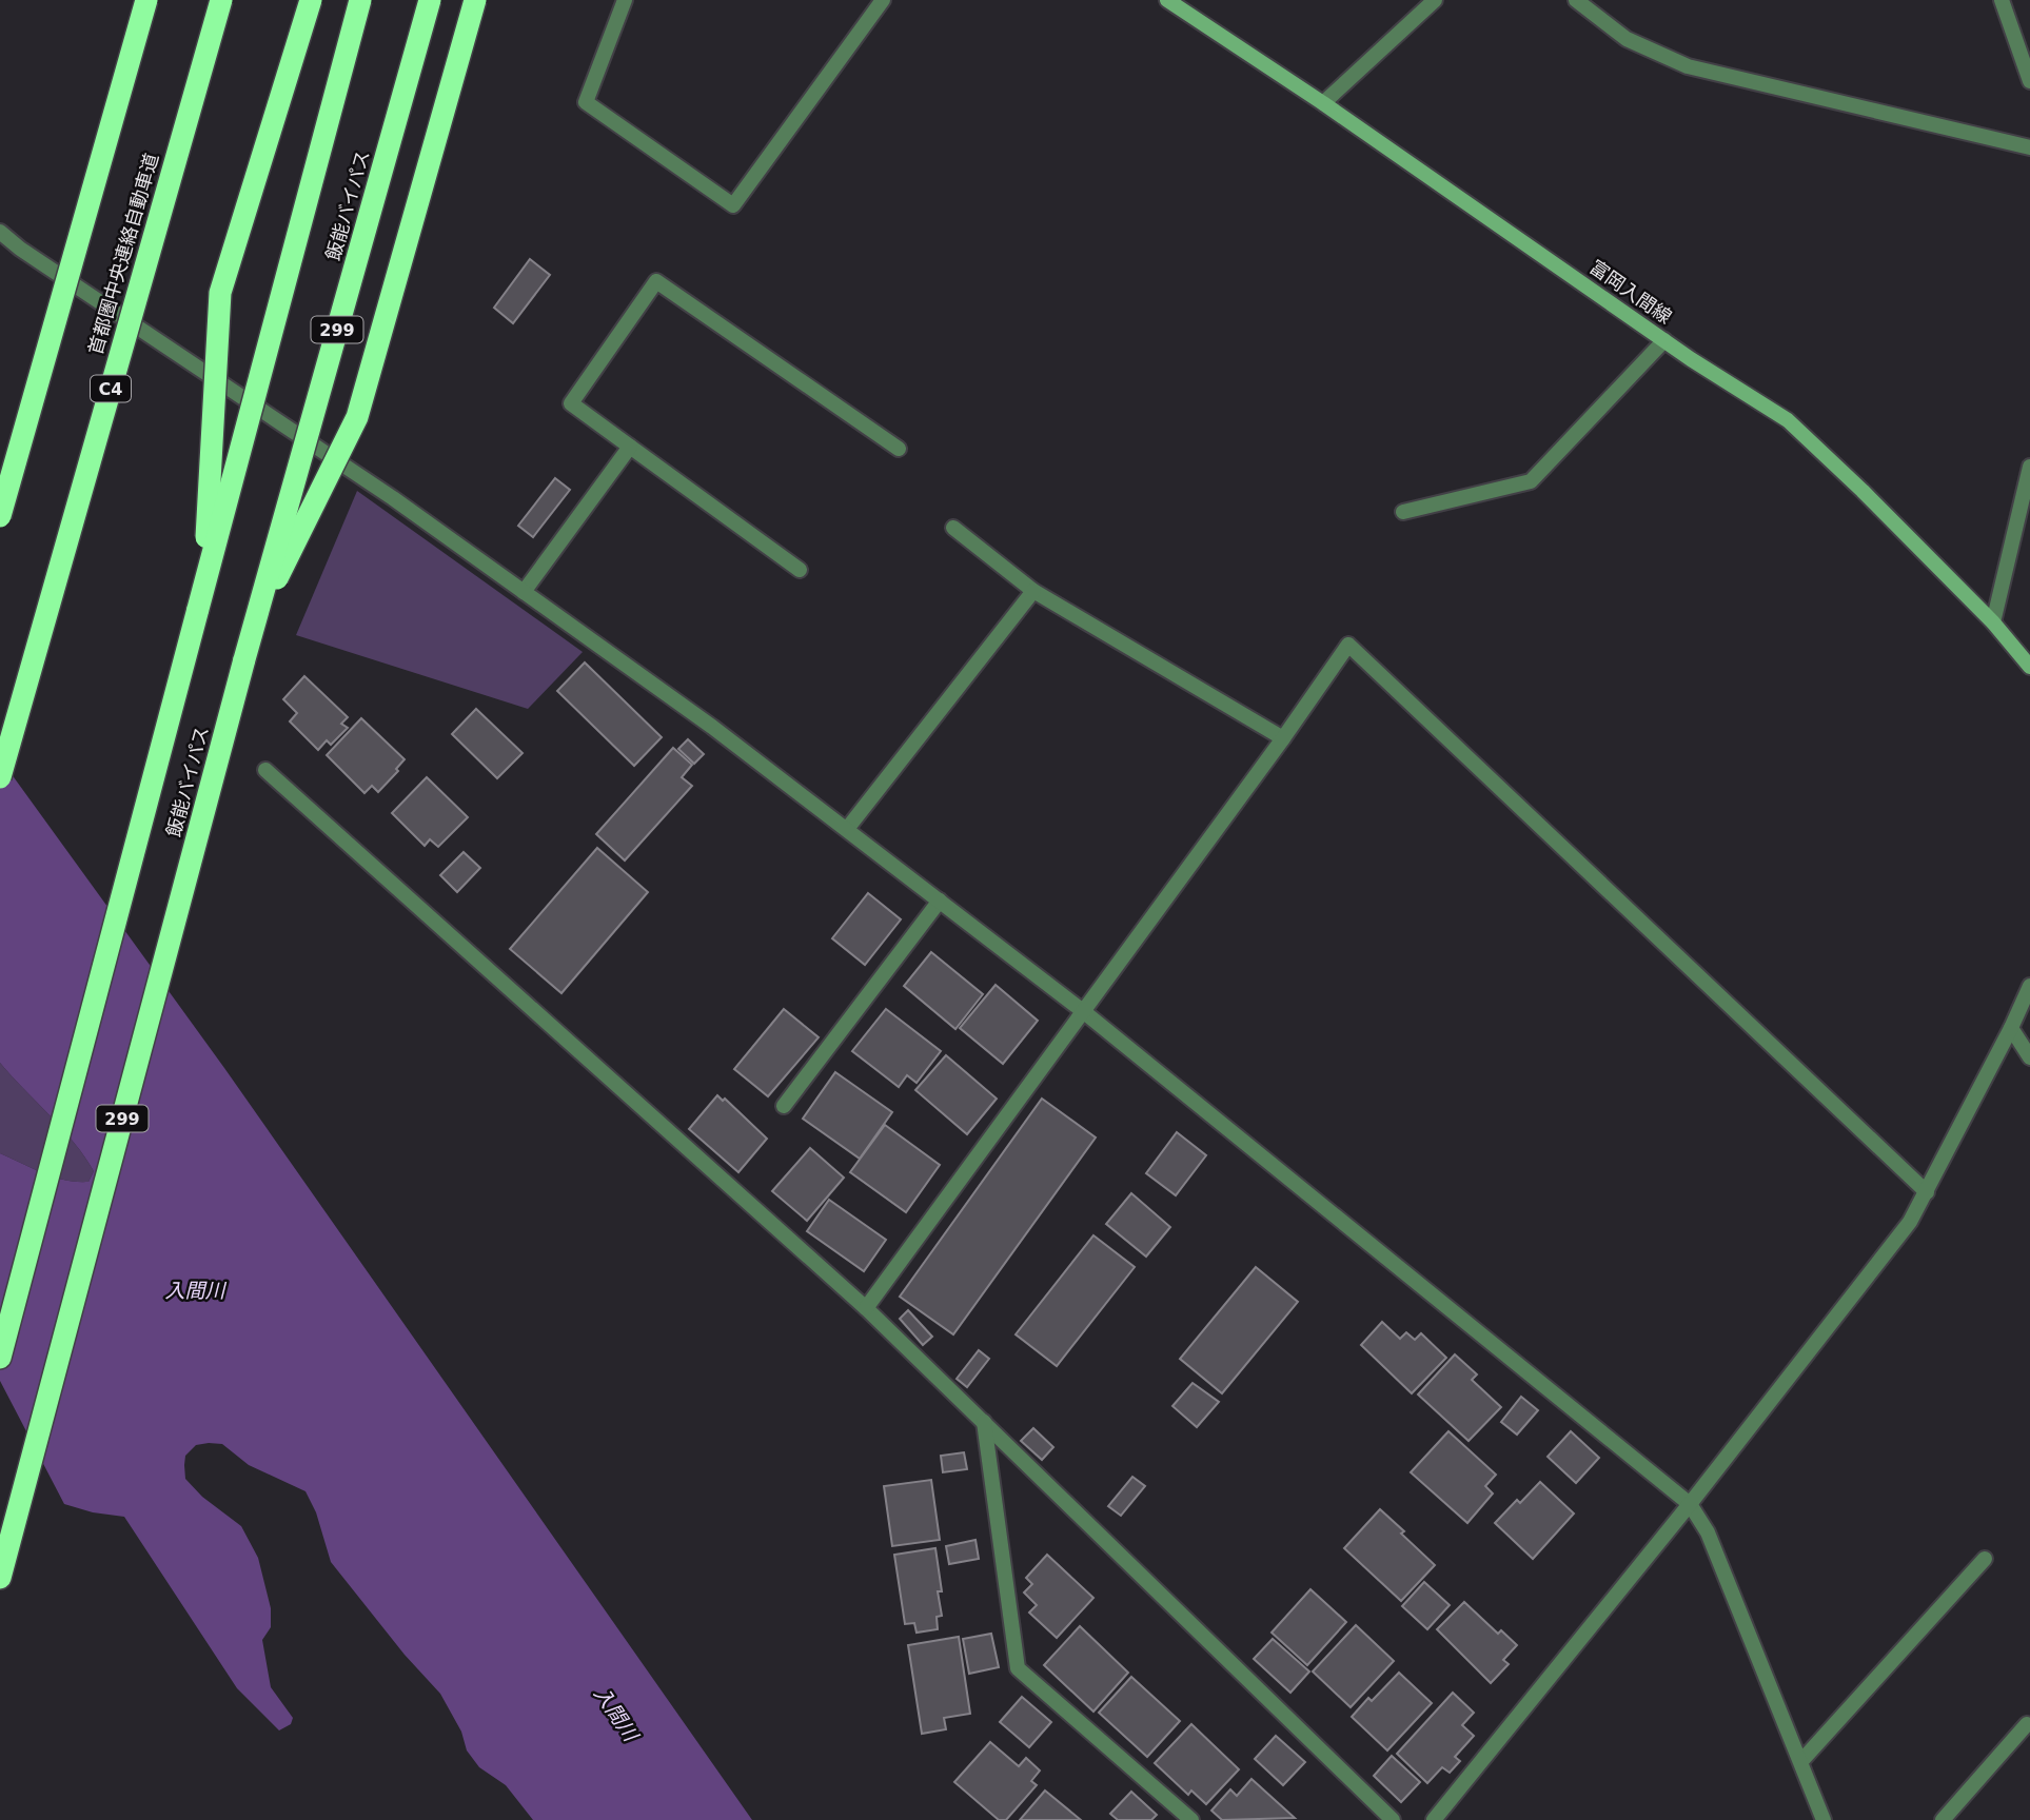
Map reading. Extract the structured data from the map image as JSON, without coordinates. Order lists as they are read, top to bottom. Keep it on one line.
{"streets":{"highway":["飯能バイパス","首都圏中央連絡自動車道","299","C4"],"main road":["富岡入間線"]},"water":["入間川"]}
